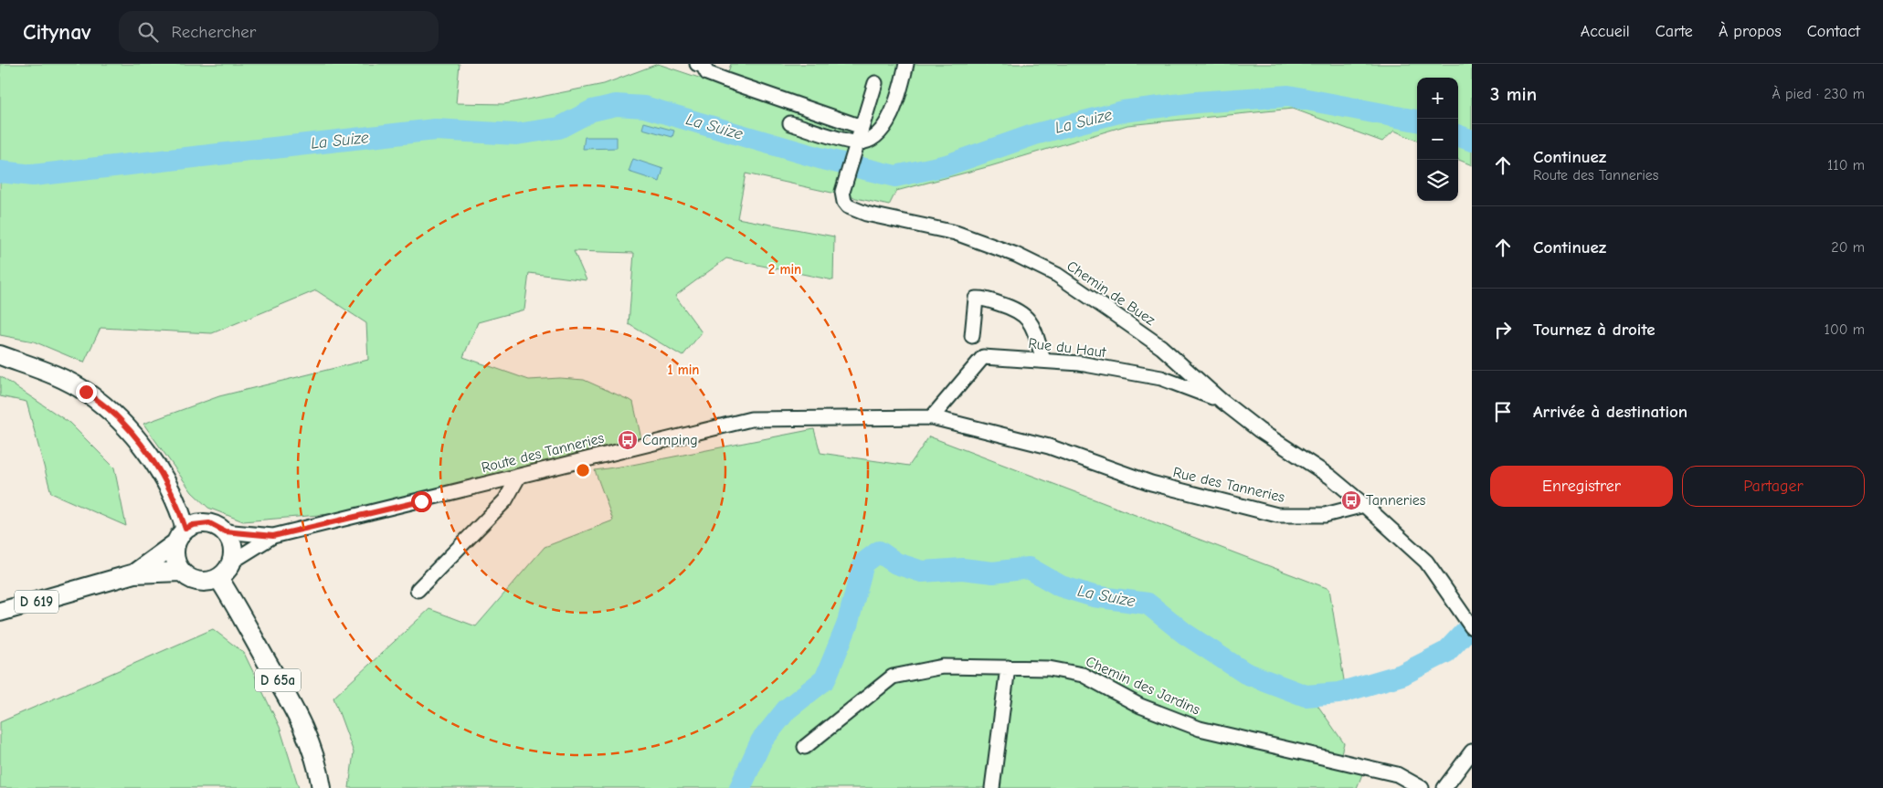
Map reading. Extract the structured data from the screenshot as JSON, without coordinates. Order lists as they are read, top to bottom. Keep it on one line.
{"streets":{"main road":["D 619","D 65a"],"street":["Chemin de Buez","Rue du Haut","Route des Tanneries","Rue des Tanneries","Chemin des Jardins"]},"crossings":[["Chemin de Buez","Rue du Haut"],["Chemin de Buez","Rue des Tanneries"],["Rue du Haut","Route des Tanneries"],["Rue du Haut","Rue des Tanneries"],["Route des Tanneries","Rue des Tanneries"],["Route des Tanneries","D 619"],["Route des Tanneries","D 65a"],["D 619","D 65a"]],"water":["La Suize"],"places":{"bus stop":["Camping","Tanneries"]},"page":{"header":"Citynav","search":"Rechercher","nav":["Accueil","Carte","À propos","Contact"],"heading":["3 min","À pied · 230 m"],"map_buttons":["+","−"],"list":[["Continuez","Route des Tanneries","110 m"],["Continuez","20 m"],["Tournez à droite","100 m"],"Arrivée à destination"],"buttons":["Enregistrer","Partager"]},"rings":["2 min","1 min"]}
